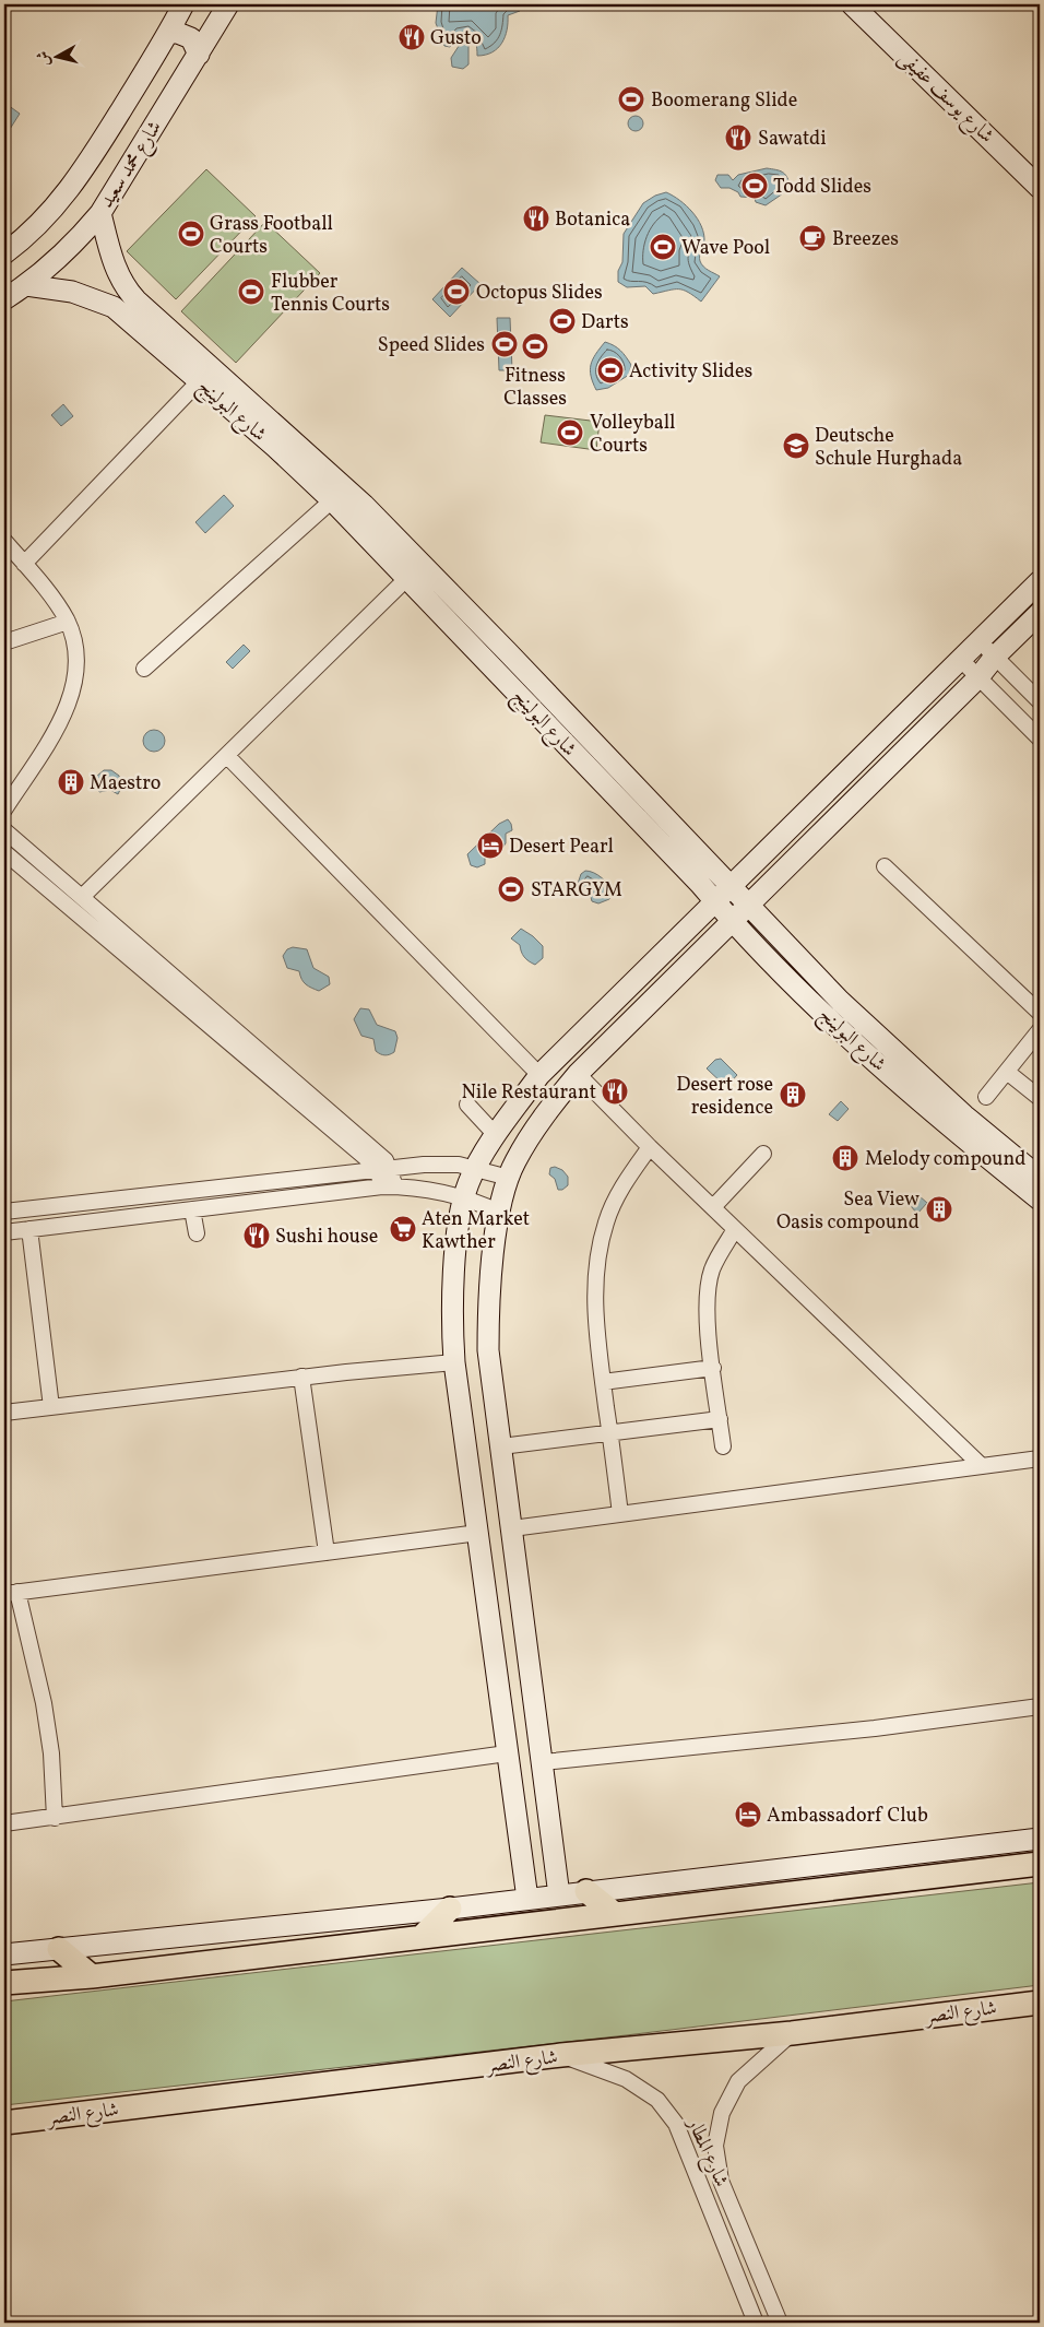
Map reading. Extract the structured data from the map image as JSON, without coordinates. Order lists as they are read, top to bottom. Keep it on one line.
{"streets":{"main road":["شارع النصر"],"street":["شارع يوسف عفيفى","شارع محمد سعيد","شارع البولينج","شارع المطار"]},"crossings":[["شارع محمد سعيد","شارع البولينج"],["شارع النصر","شارع المطار"]],"places":{"restaurant":["Gusto","Sawatdi","Botanica","Nile Restaurant","Sushi house"],"sports":["Boomerang Slide","Todd Slides","Grass Football Courts","Wave Pool","Flubber Tennis Courts","Octopus Slides","Darts","Speed Slides","Fitness Classes","Activity Slides","Volleyball Courts","STARGYM"],"cafe":["Breezes"],"school or university":["Deutsche Schule Hurghada"],"building":["Maestro","Desert rose residence","Melody compound","Sea View Oasis compound"],"hotel":["Desert Pearl","Ambassadorf Club"],"supermarket":["Aten Market Kawther"]},"north":"left"}
